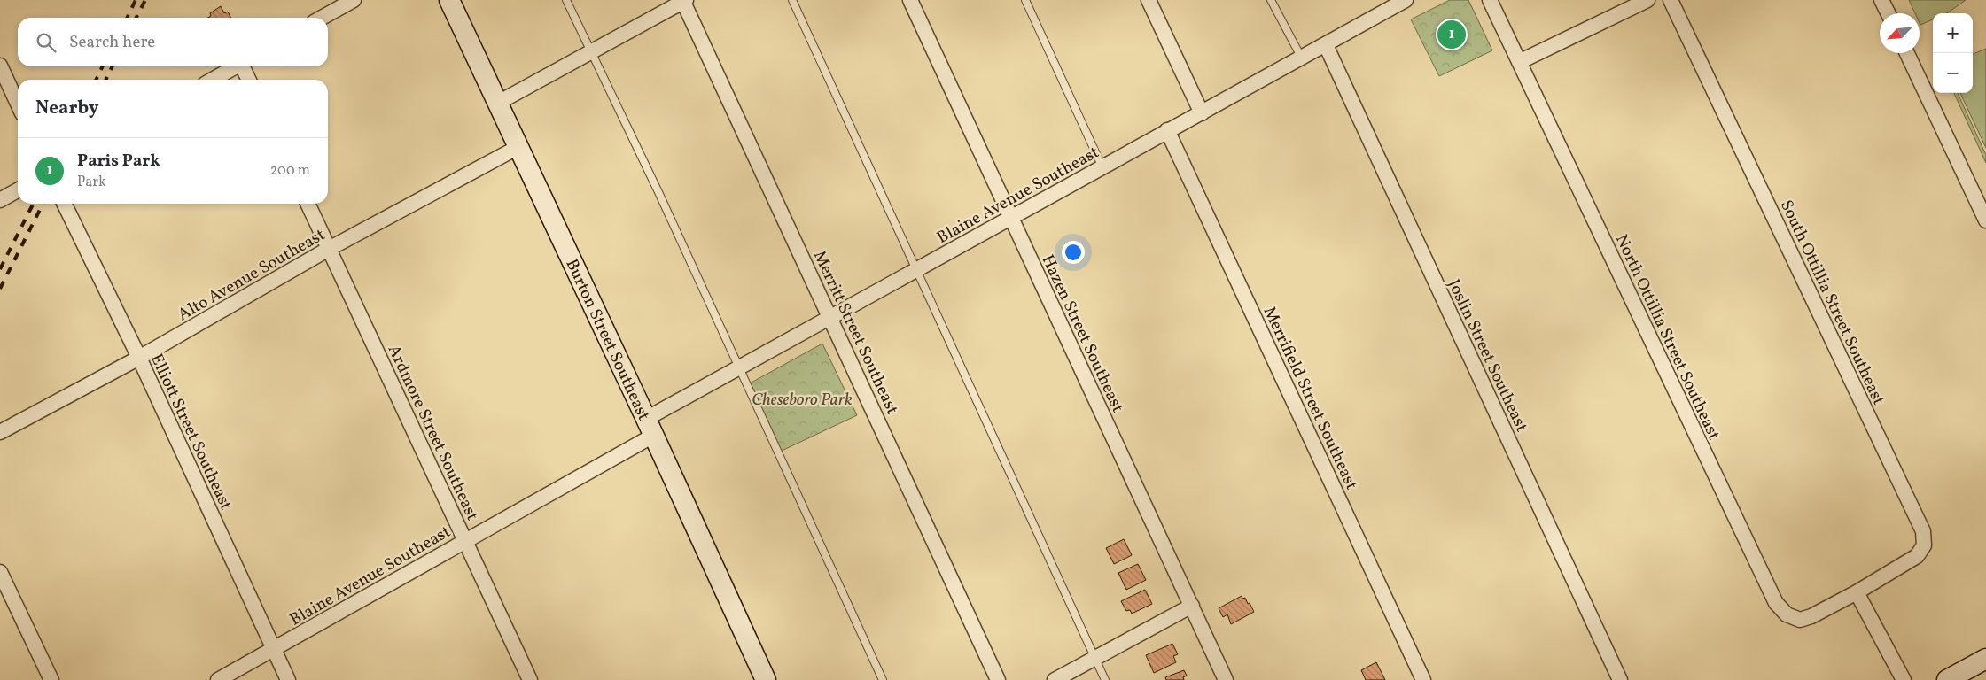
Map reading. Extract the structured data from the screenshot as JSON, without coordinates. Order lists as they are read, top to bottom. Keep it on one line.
{"streets":{"main road":["Burton Street Southeast"],"street":["Blaine Avenue Southeast","Alto Avenue Southeast","South Ottillia Street Southeast","Merritt Street Southeast","Hazen Street Southeast","North Ottillia Street Southeast","Joslin Street Southeast","Merrifield Street Southeast","Elliott Street Southeast","Ardmore Street Southeast"]},"crossings":[["Blaine Avenue Southeast","Merritt Street Southeast"],["Blaine Avenue Southeast","Hazen Street Southeast"],["Blaine Avenue Southeast","Burton Street Southeast"],["Blaine Avenue Southeast","Joslin Street Southeast"],["Blaine Avenue Southeast","Merrifield Street Southeast"],["Blaine Avenue Southeast","Elliott Street Southeast"],["Blaine Avenue Southeast","Ardmore Street Southeast"],["Alto Avenue Southeast","Burton Street Southeast"],["Alto Avenue Southeast","Elliott Street Southeast"],["Alto Avenue Southeast","Ardmore Street Southeast"],["South Ottillia Street Southeast","North Ottillia Street Southeast"]],"parks":["Cheseboro Park"],"north":"bottom left","page":{"map_buttons":["+","−"],"search":"Search here","pins":"1","heading":"Nearby","list":[{"mark":"1","name":"Paris Park","note":"Park","value":"200 m"}]}}
